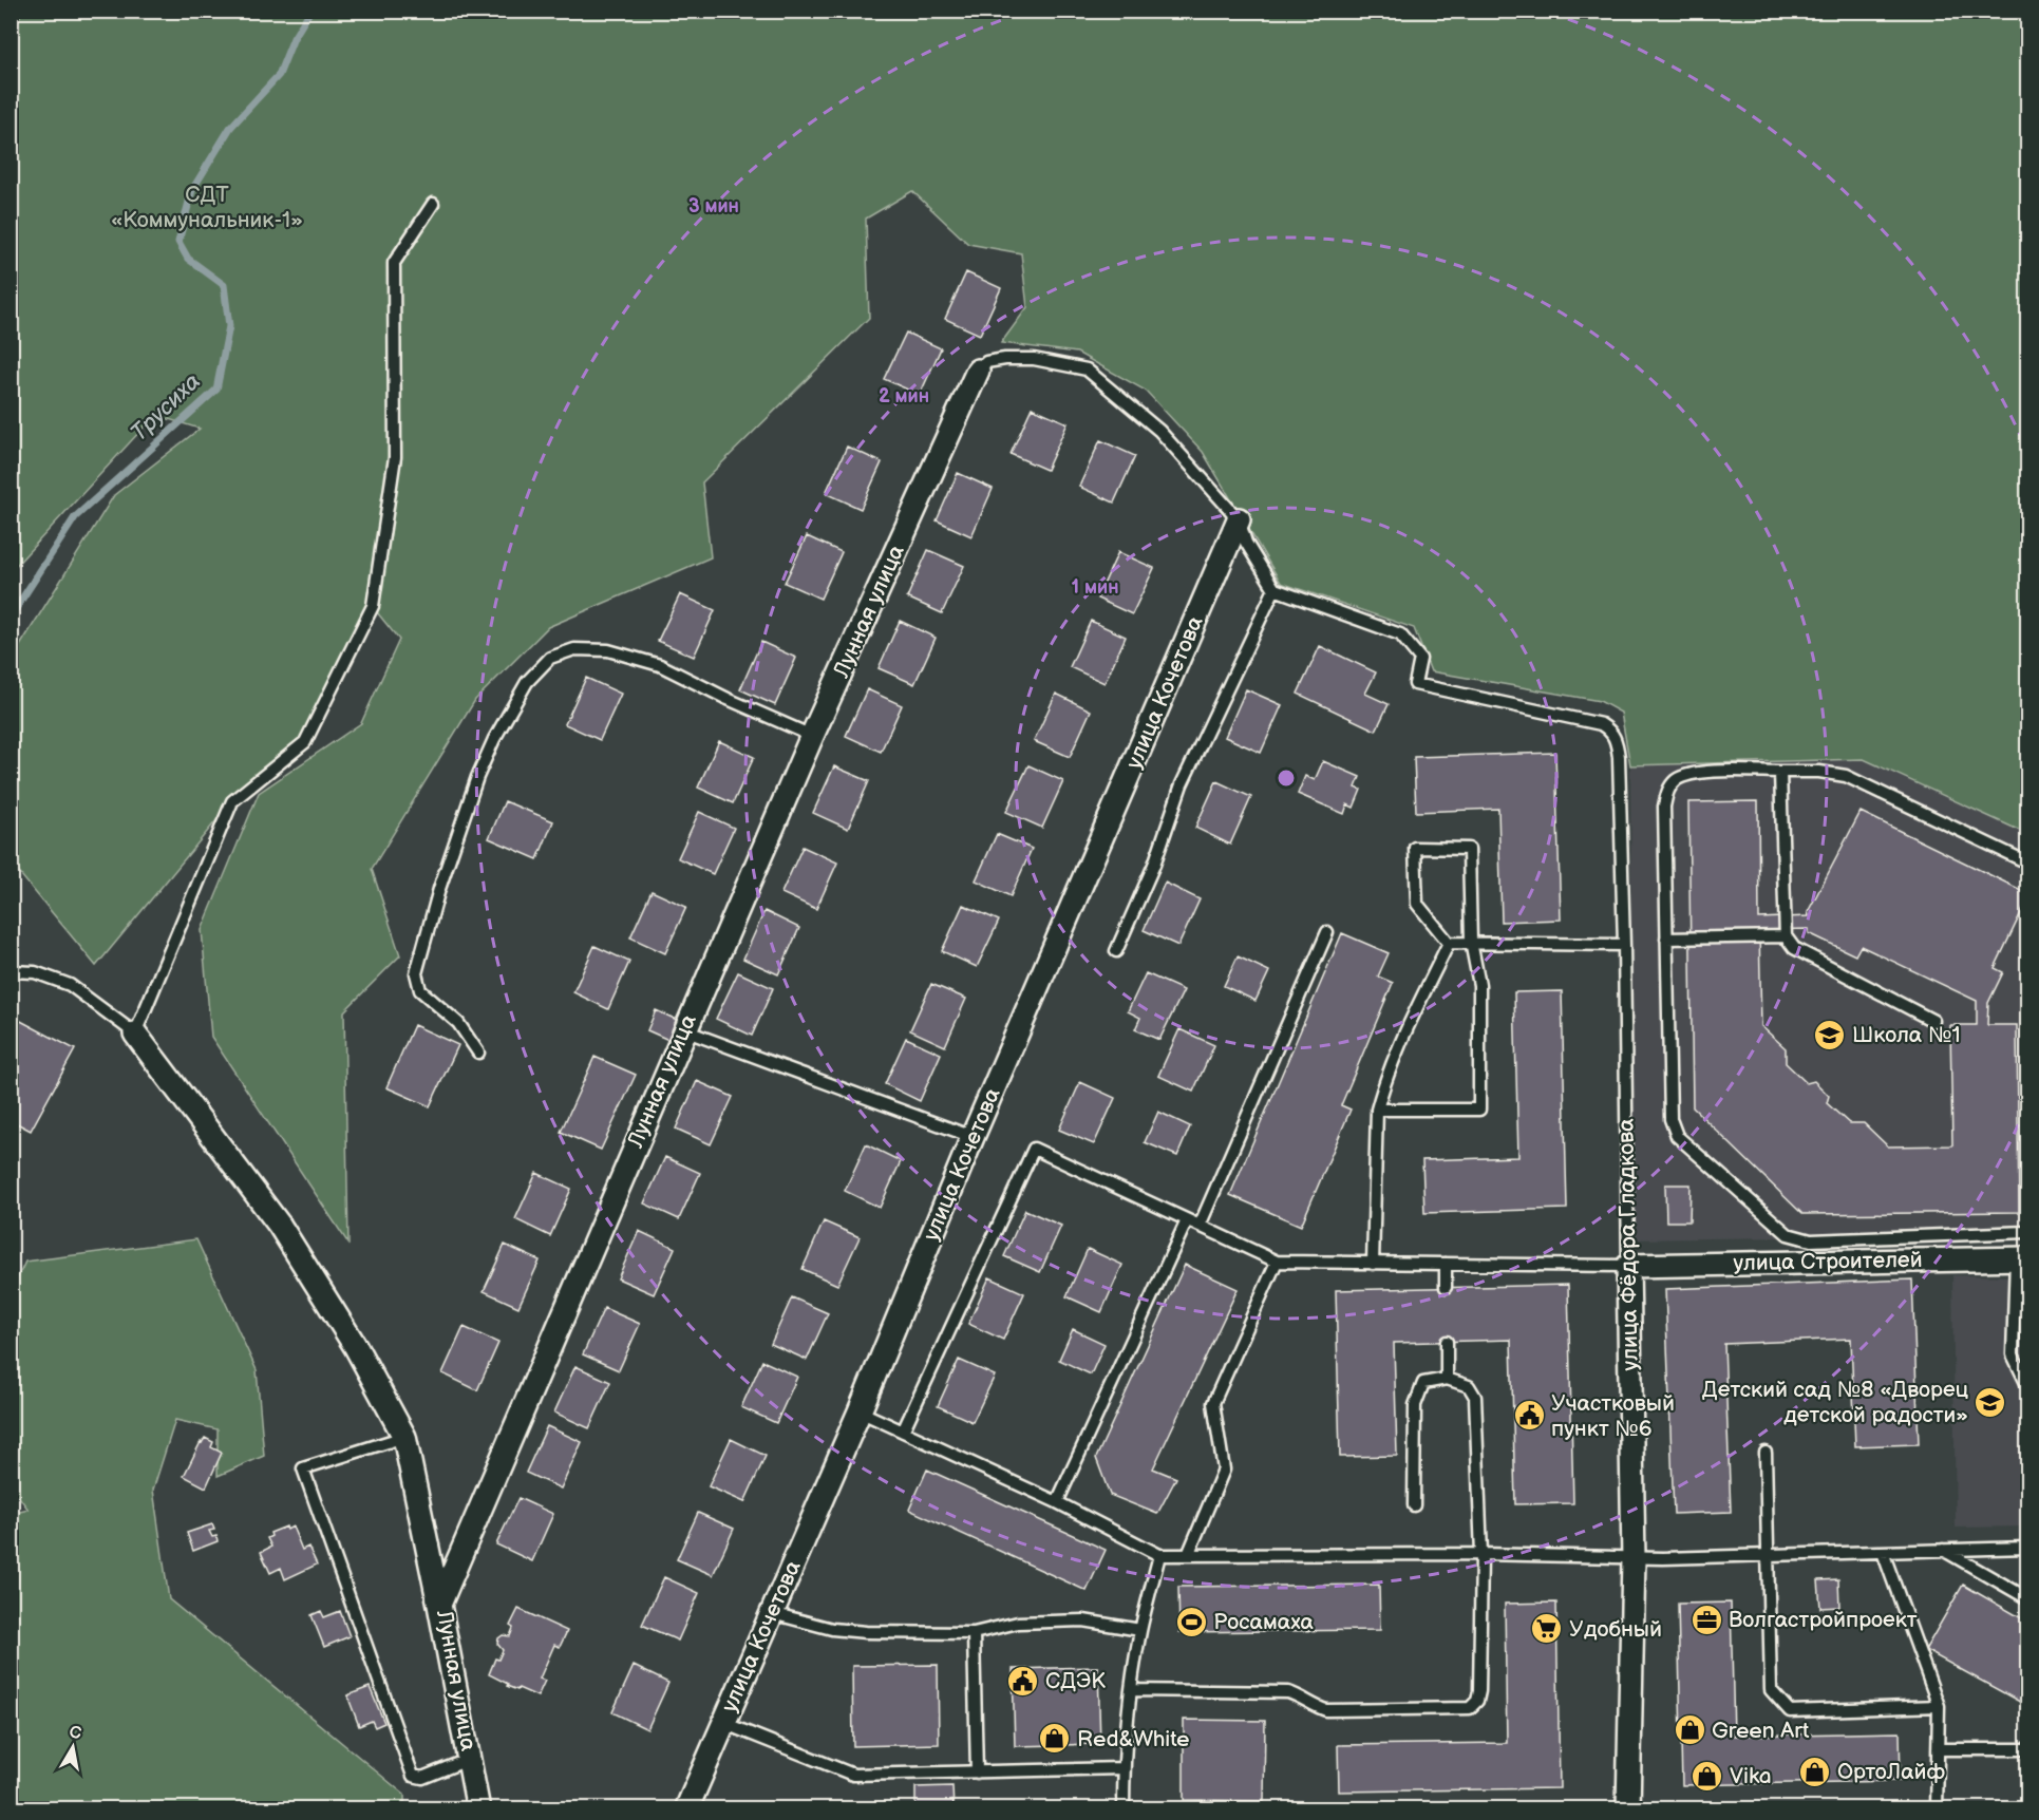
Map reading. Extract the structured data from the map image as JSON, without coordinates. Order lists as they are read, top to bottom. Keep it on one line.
{"streets":{"street":["Лунная улица","улица Кочетова","улица Фёдора Гладкова","улица Строителей"]},"crossings":[["улица Фёдора Гладкова","улица Строителей"]],"water":["Трусиха"],"parks":["СДТ «Коммунальник-1»"],"places":{"school or university":["Школа №1","Детский сад №8 «Дворец детской радости»"],"public building":["Участковый пункт №6","СДЭК"],"office":["Волгастройпроект"],"sports":["Росамаха"],"supermarket":["Удобный"],"shop":["Green Art","Red&White","ОртоЛайф","Vika"]},"north":"top","rings":["3 мин","2 мин","1 мин"]}
